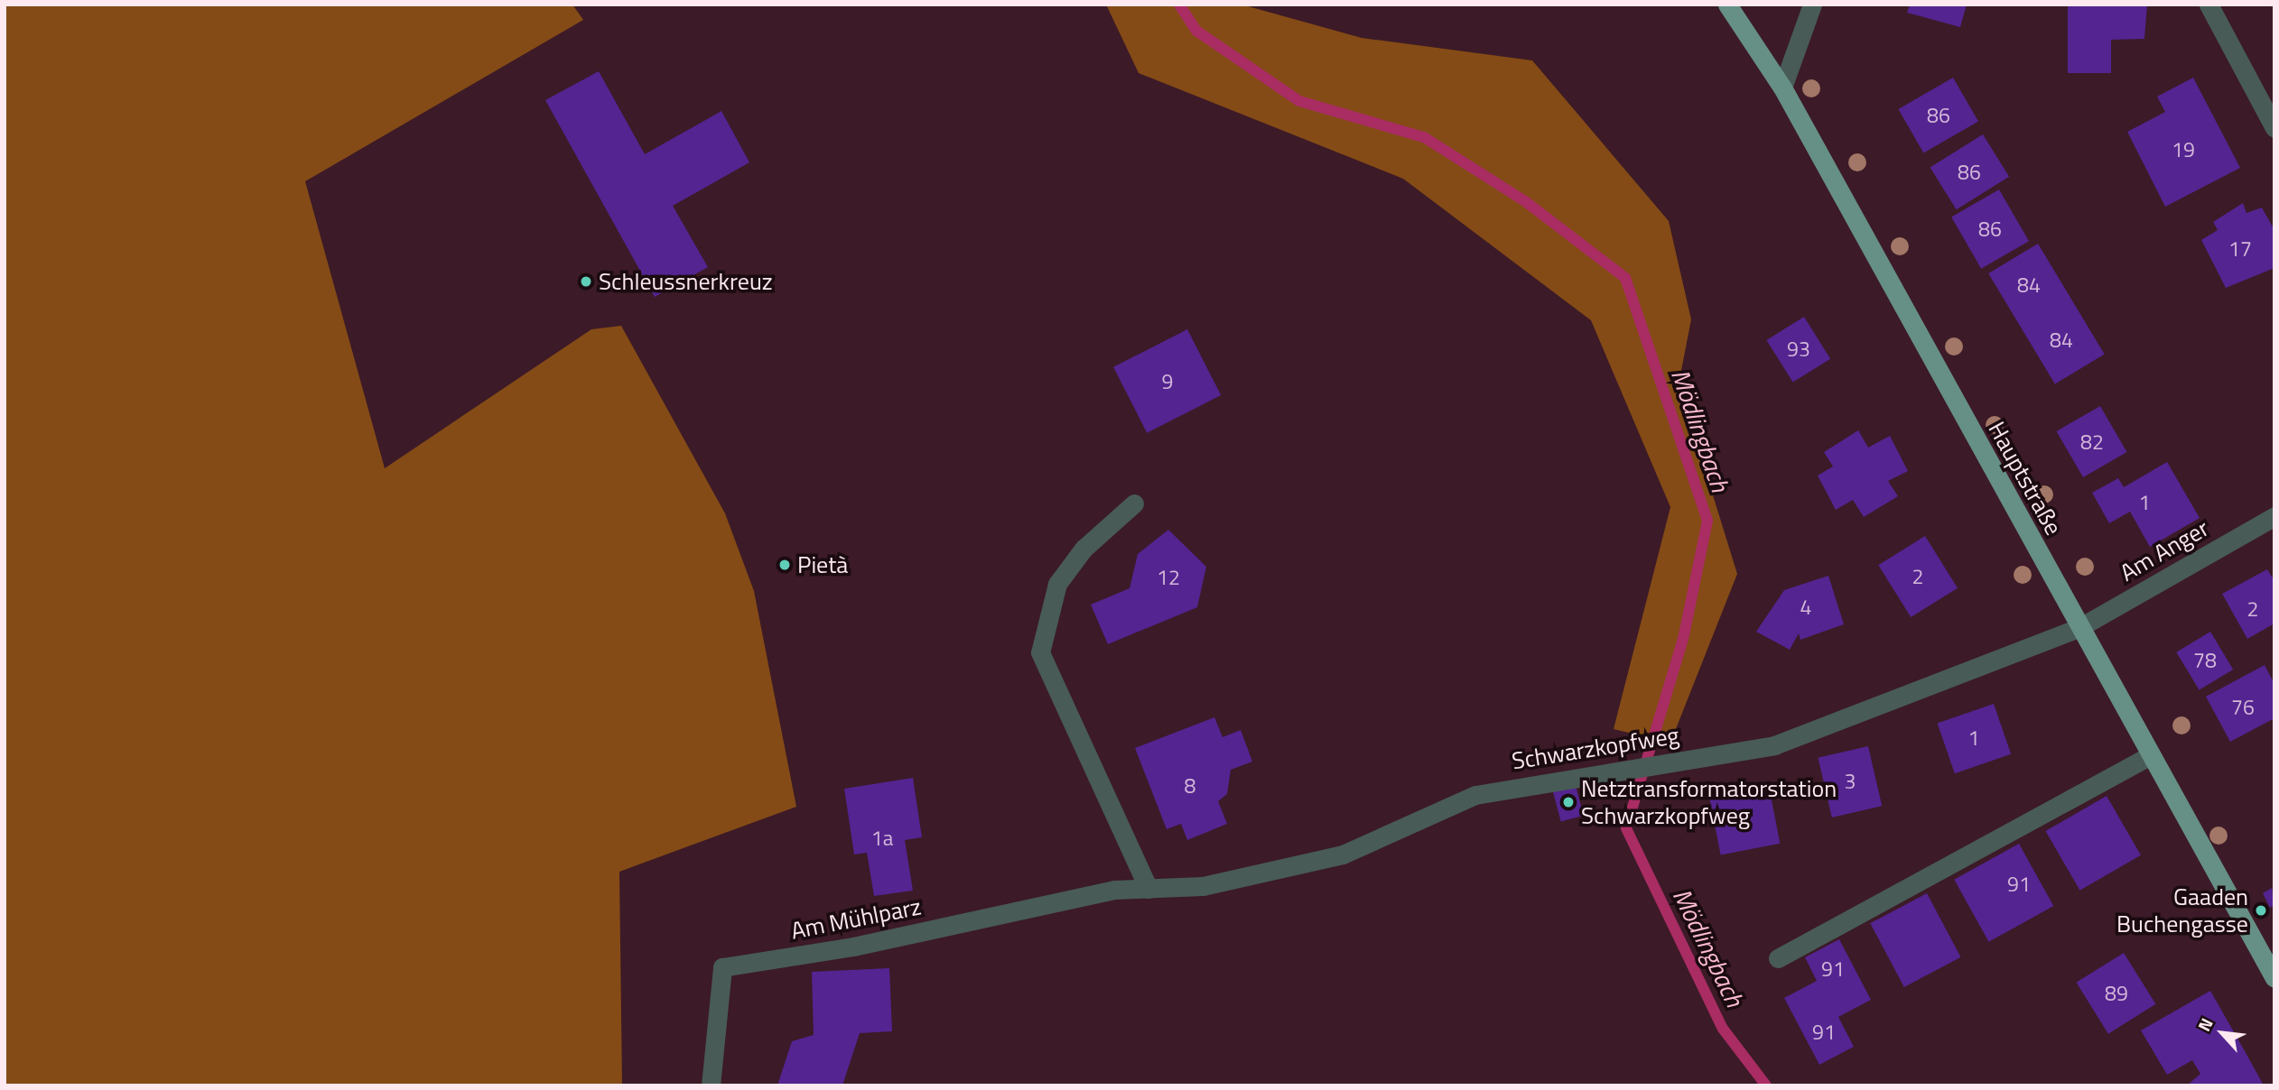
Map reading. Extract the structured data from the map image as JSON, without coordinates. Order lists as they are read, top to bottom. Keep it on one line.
{"streets":{"main road":["Hauptstraße"],"street":["Am Anger","Schwarzkopfweg","Am Mühlparz"]},"crossings":[["Hauptstraße","Am Anger"],["Hauptstraße","Schwarzkopfweg"],["Am Anger","Schwarzkopfweg"],["Schwarzkopfweg","Am Mühlparz"]],"water":["Mödlingbach"],"places":["Schleussnerkreuz","Pietà","Netztransformatorstation Schwarzkopfweg","Gaaden Buchengasse"],"house_numbers":["86","19","86","86","17","84","84","93","9","82","1","2","12","4","2","78","76","1","3","8","1a","91","91","89","91"],"north":"top left"}
